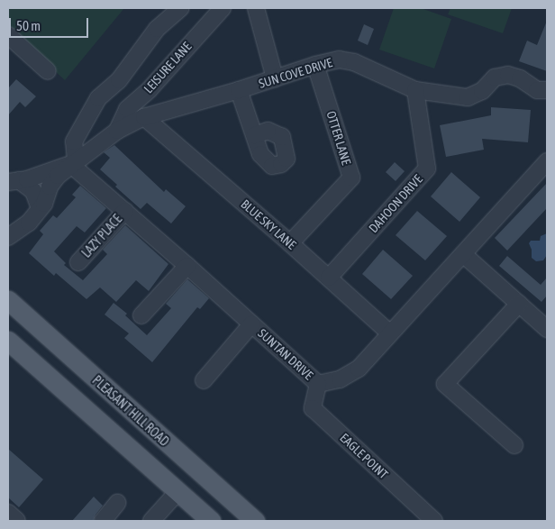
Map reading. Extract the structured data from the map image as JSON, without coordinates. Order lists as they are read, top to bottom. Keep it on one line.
{"streets":{"main road":["PLEASANT HILL ROAD"],"street":["LEISURE LANE","SUN COVE DRIVE","OTTER LANE","DAHOON DRIVE","BLUE SKY LANE","LAZY PLACE","SUNTAN DRIVE","EAGLE POINT"]},"crossings":[["LEISURE LANE","SUN COVE DRIVE"],["SUN COVE DRIVE","OTTER LANE"],["SUN COVE DRIVE","DAHOON DRIVE"],["SUN COVE DRIVE","BLUE SKY LANE"],["SUN COVE DRIVE","SUNTAN DRIVE"],["OTTER LANE","BLUE SKY LANE"],["DAHOON DRIVE","BLUE SKY LANE"],["BLUE SKY LANE","SUNTAN DRIVE"],["LAZY PLACE","SUNTAN DRIVE"],["SUNTAN DRIVE","EAGLE POINT"]],"scale_bar":"50 m"}
